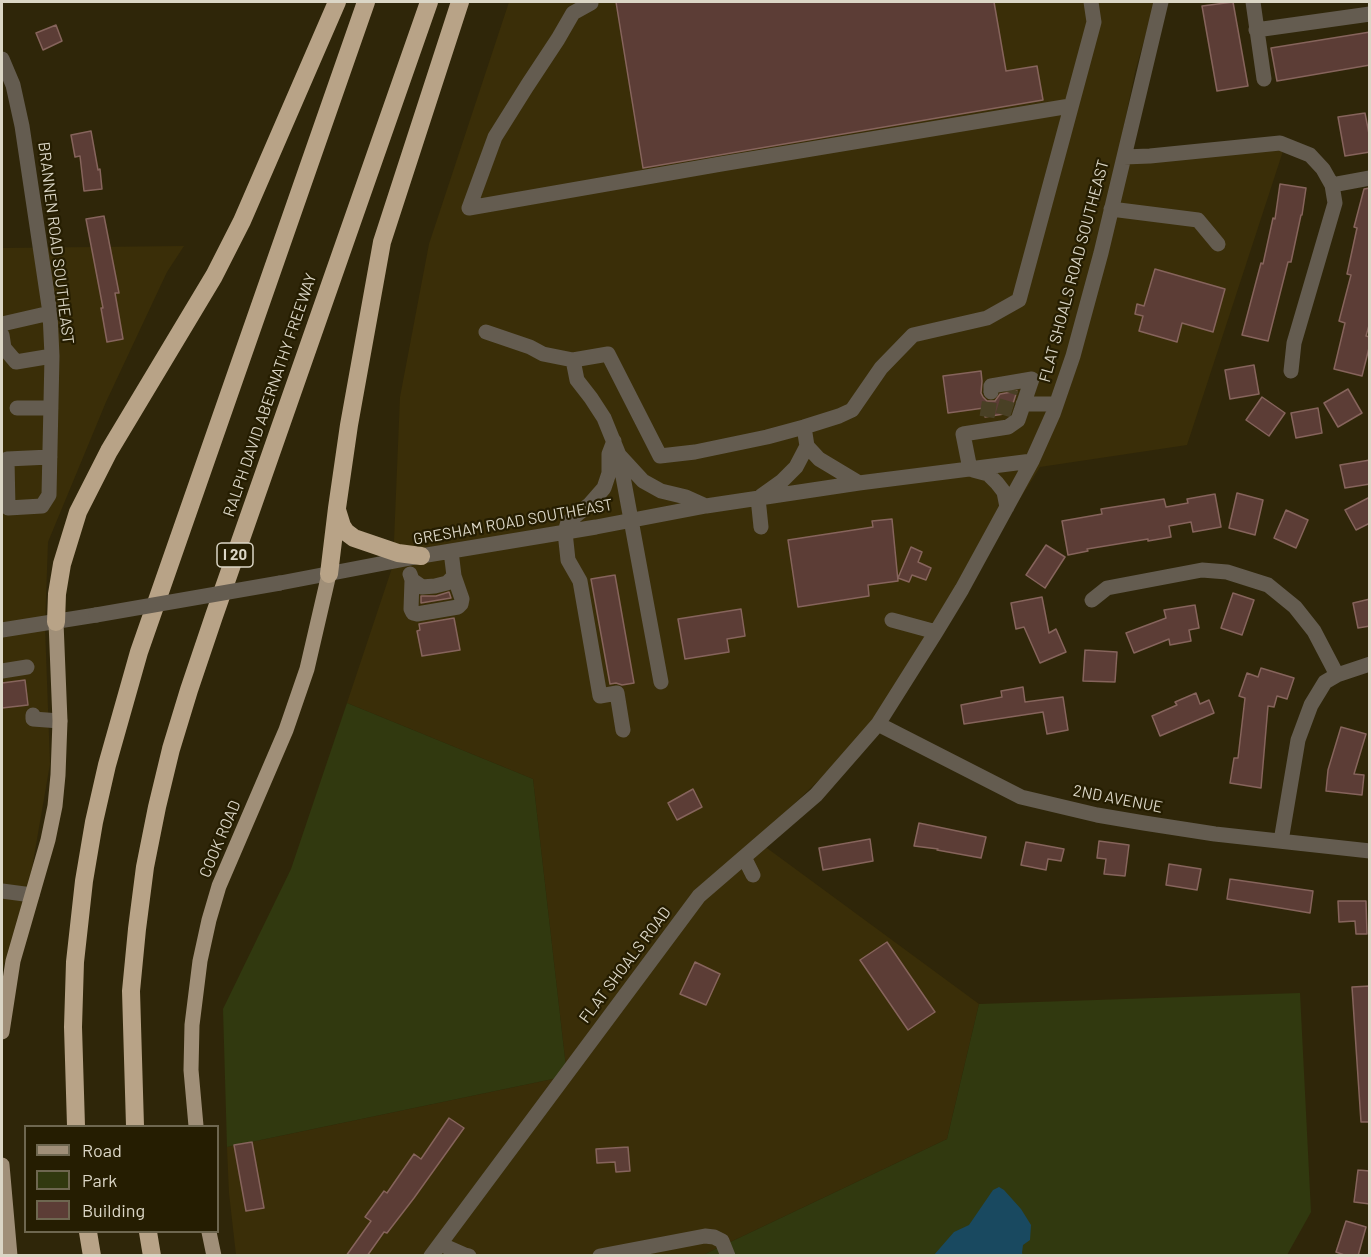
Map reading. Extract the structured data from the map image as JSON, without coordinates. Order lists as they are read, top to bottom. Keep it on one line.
{"streets":{"highway":["RALPH DAVID ABERNATHY FREEWAY","I 20"],"main road":["COOK ROAD"],"street":["BRANNEN ROAD SOUTHEAST","FLAT SHOALS ROAD SOUTHEAST","GRESHAM ROAD SOUTHEAST","2ND AVENUE","FLAT SHOALS ROAD"]},"crossings":[["FLAT SHOALS ROAD SOUTHEAST","GRESHAM ROAD SOUTHEAST"],["FLAT SHOALS ROAD SOUTHEAST","2ND AVENUE"],["FLAT SHOALS ROAD SOUTHEAST","FLAT SHOALS ROAD"],["GRESHAM ROAD SOUTHEAST","COOK ROAD"],["2ND AVENUE","FLAT SHOALS ROAD"]],"legend":["Road","Park","Building"]}
